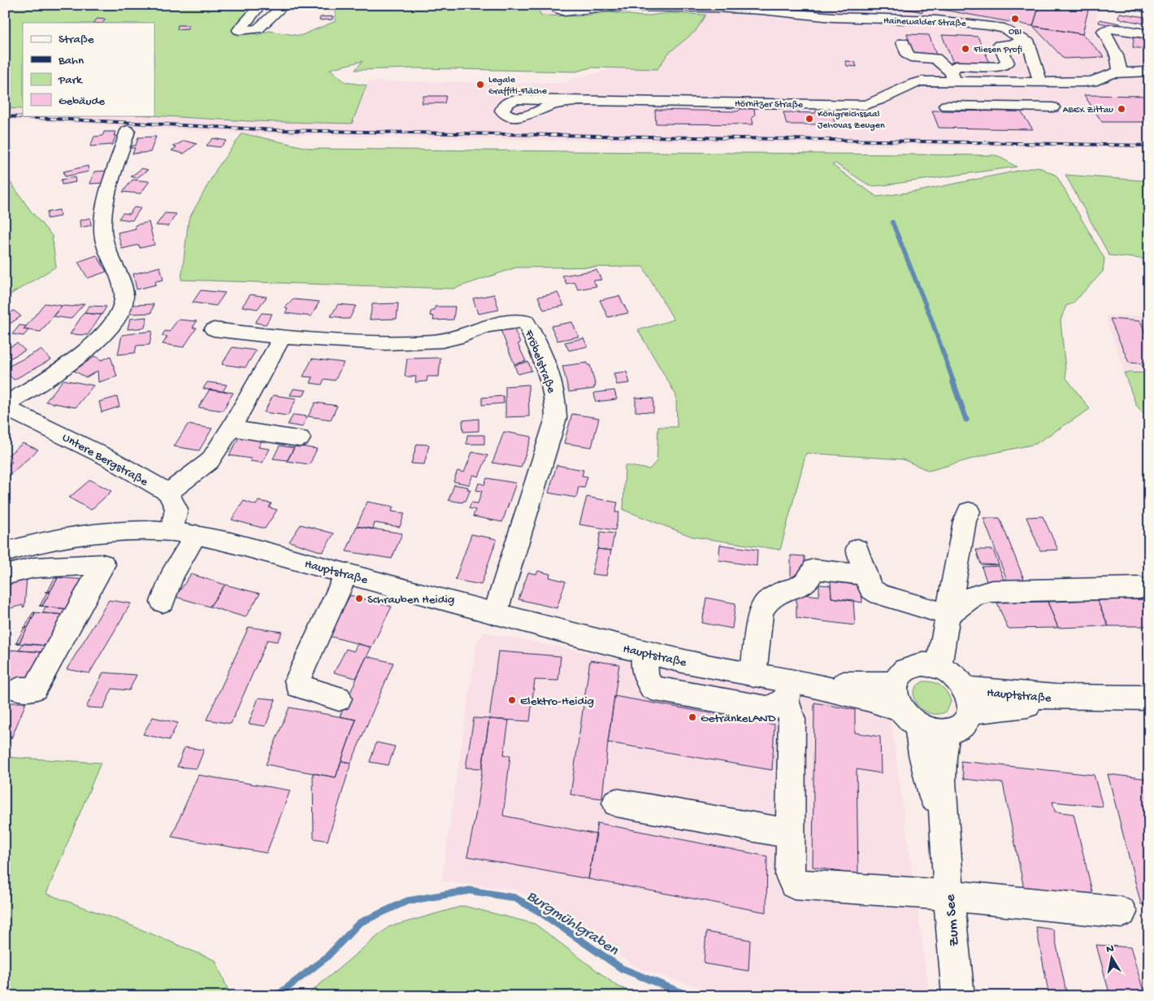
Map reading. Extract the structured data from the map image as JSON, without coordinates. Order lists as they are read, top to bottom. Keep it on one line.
{"streets":{"street":["Hainewalder Straße","Hörnitzer Straße","Fröbelstraße","Untere Bergstraße","Hauptstraße","Zum See"]},"crossings":[["Fröbelstraße","Hauptstraße"],["Hauptstraße","Zum See"]],"water":["Burgmühlgraben"],"places":["OBI","Fliesen Profi","Legale Graffiti-Fläche","ABEX Zittau","Königreichssaal Jehovas Zeugen","Schrauben Heidig","Elektro-Heidig","GetränkeLAND"],"legend":["Straße","Bahn","Park","Gebäude"],"north":"top"}
